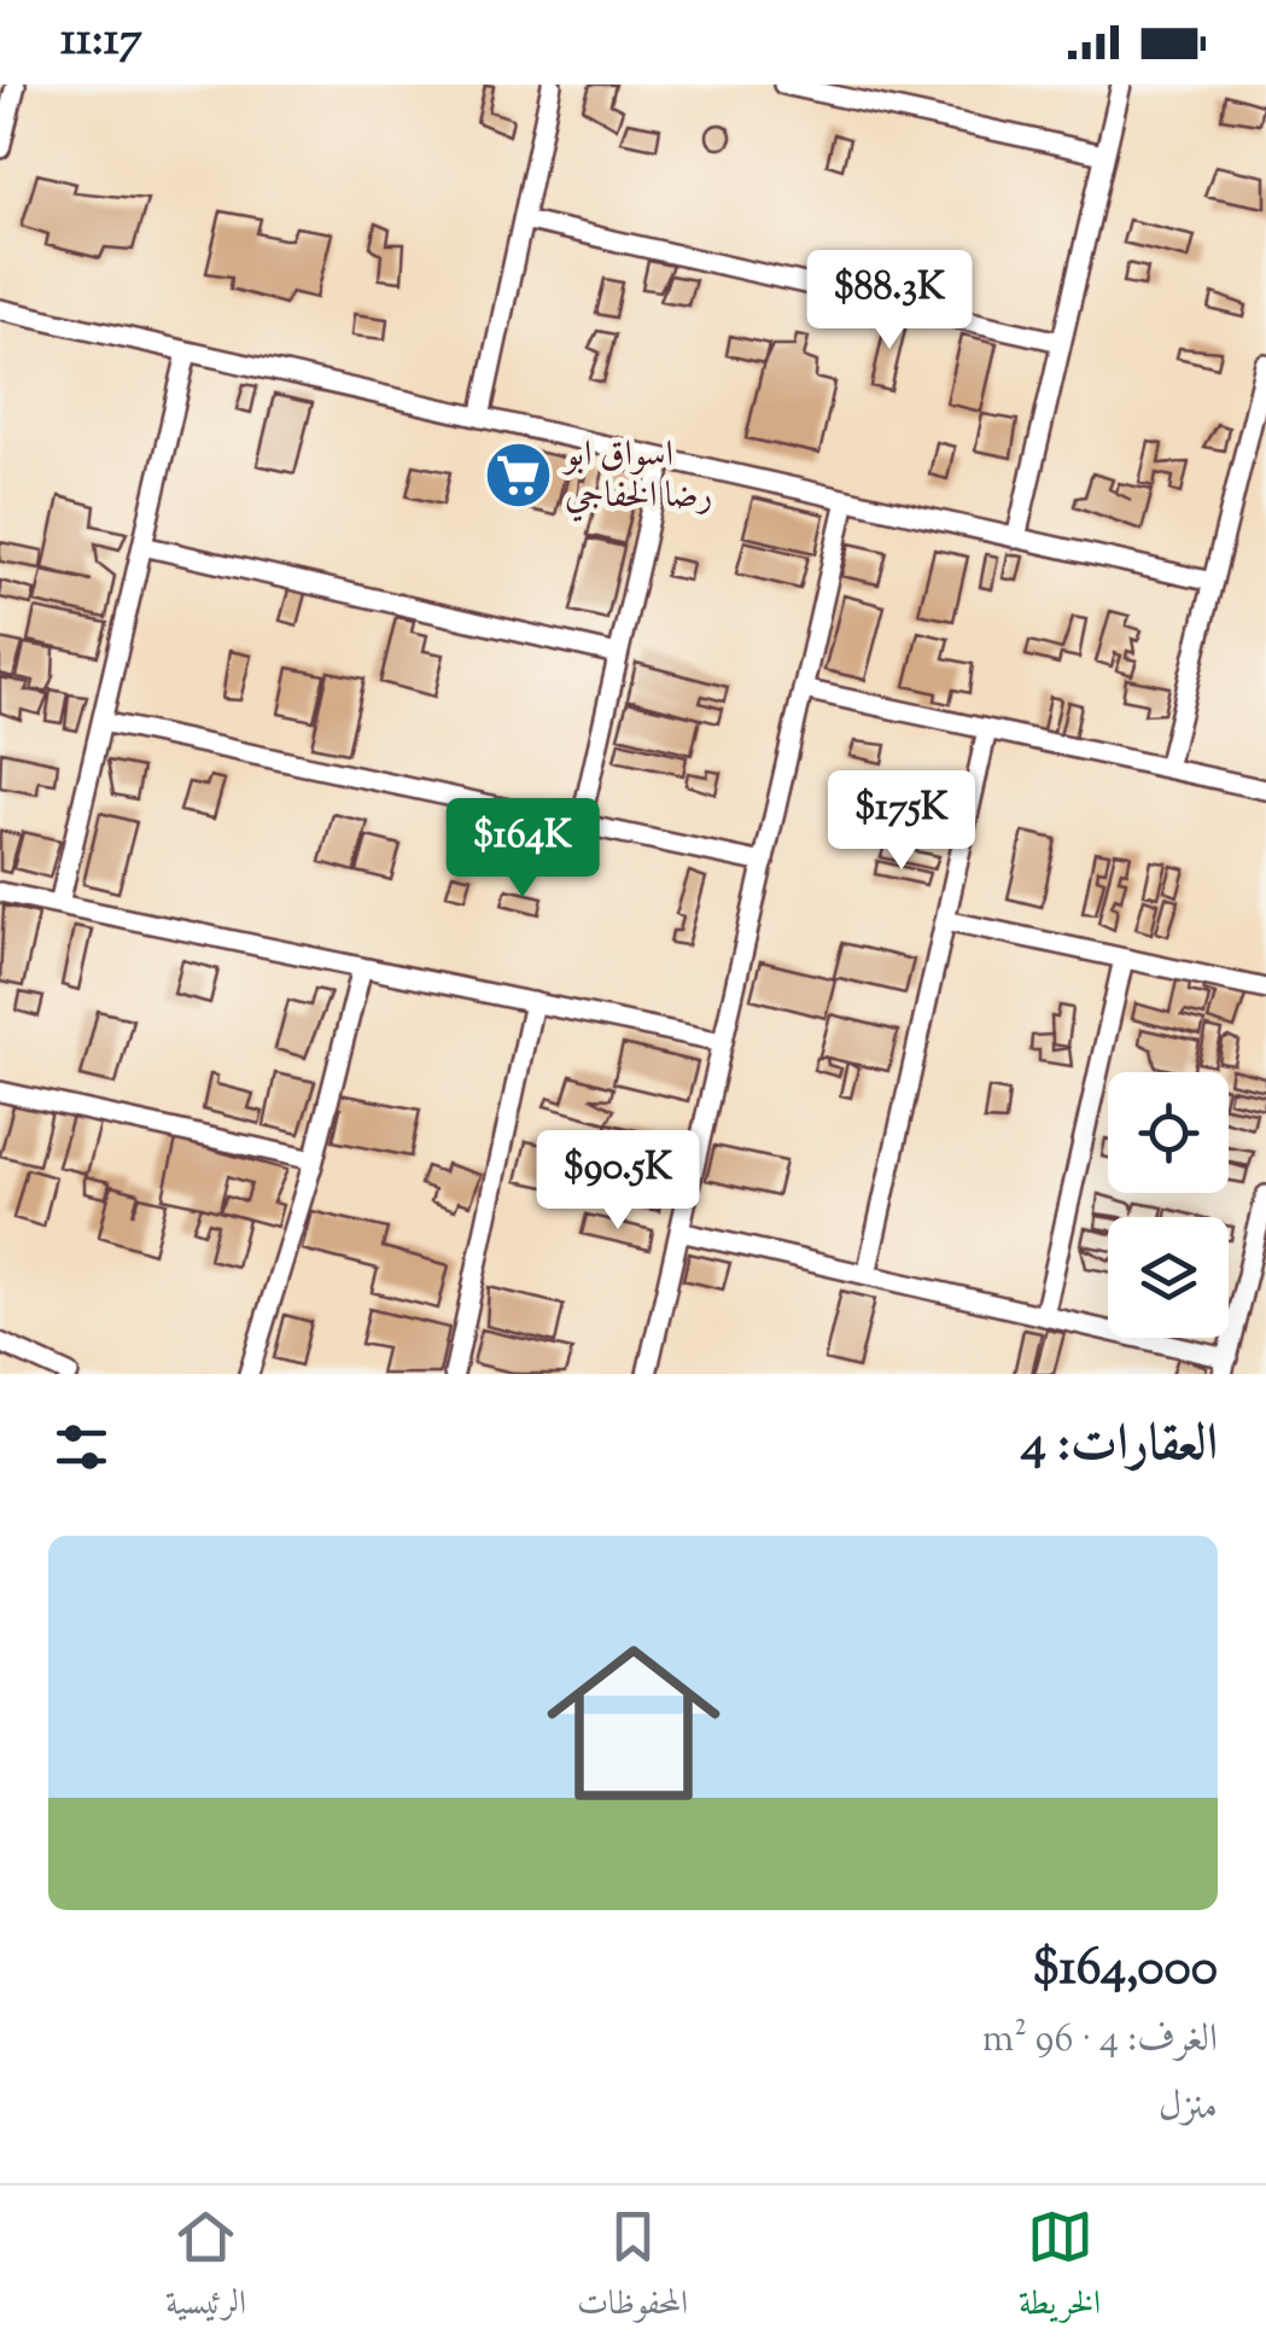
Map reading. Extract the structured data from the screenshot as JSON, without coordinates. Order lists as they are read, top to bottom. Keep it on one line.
{"places":{"supermarket":["اسواق ابو رضا الخفاجي"]},"page":{"status":"11:17","price":["$88.3K","$175K","$164K","$90.5K"],"heading":"العقارات: 4","list":[{"name":"$164,000","note":"الغرف: 4 · 96 m² · منزل"}],"tabs":["الخريطة","المحفوظات","الرئيسية"]}}
